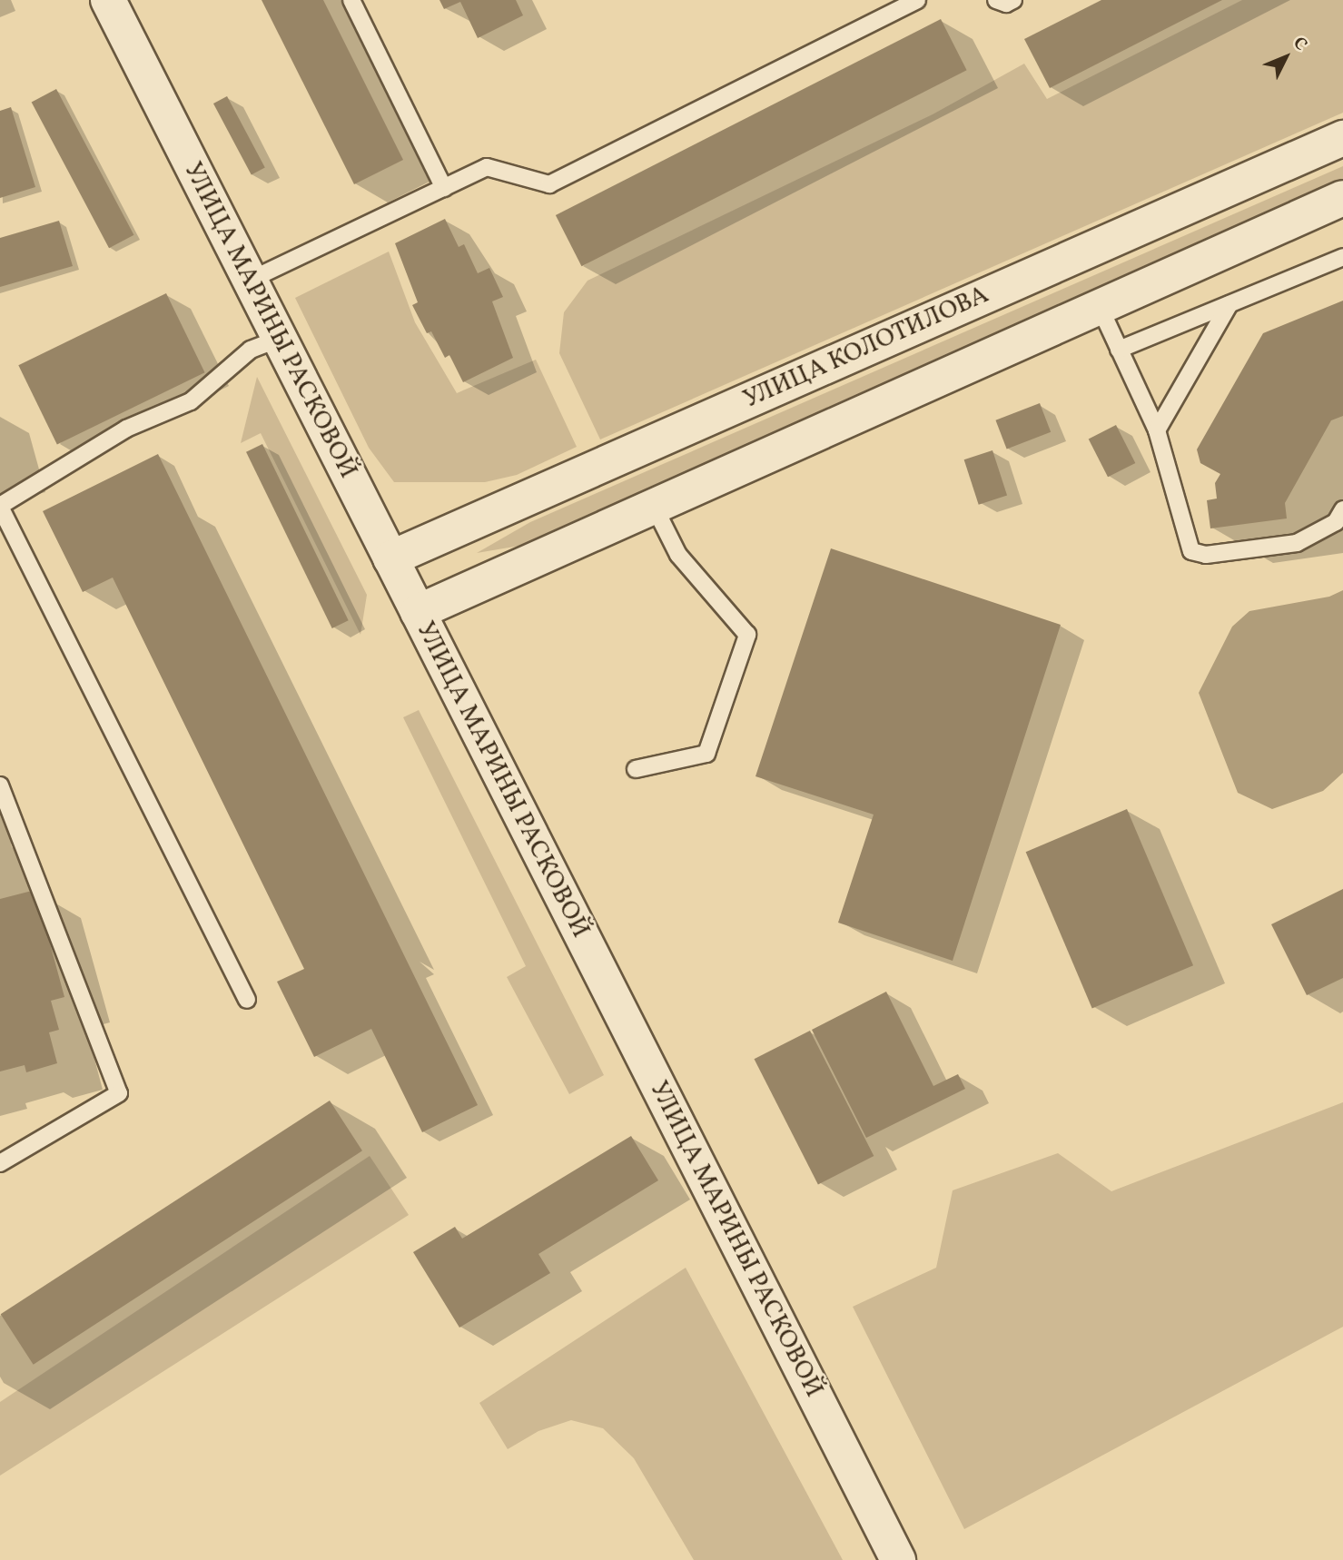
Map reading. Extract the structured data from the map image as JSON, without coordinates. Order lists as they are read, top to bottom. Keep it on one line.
{"streets":{"main road":["УЛИЦА МАРИНЫ РАСКОВОЙ","УЛИЦА КОЛОТИЛОВА"]},"crossings":[["УЛИЦА МАРИНЫ РАСКОВОЙ","УЛИЦА КОЛОТИЛОВА"]],"north":"top right"}
